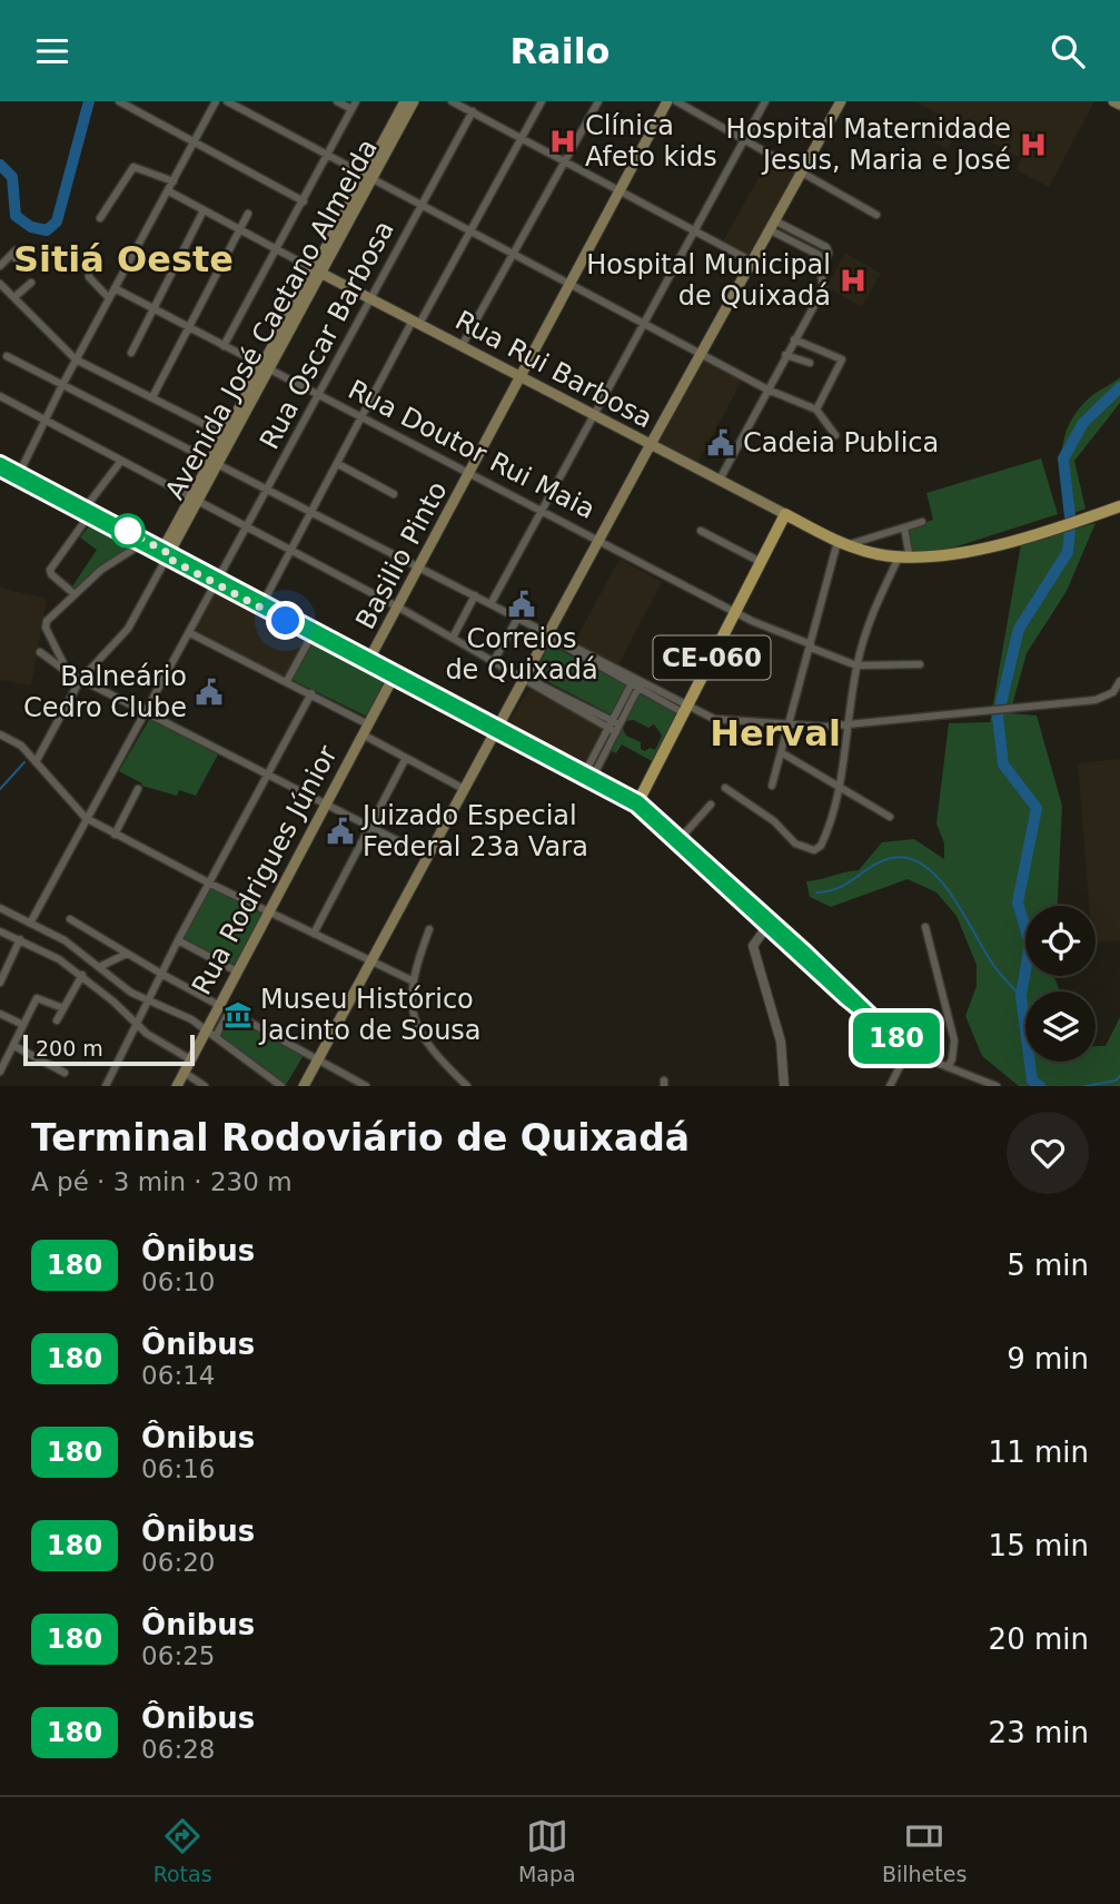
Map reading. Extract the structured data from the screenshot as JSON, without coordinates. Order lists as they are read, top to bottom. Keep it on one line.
{"streets":{"main road":["Avenida José Caetano Almeida","Rua Rui Barbosa","Basilio Pinto","CE-060","Rua Rodrigues Júnior"],"street":["Rua Oscar Barbosa","Rua Doutor Rui Maia"]},"crossings":[["Avenida José Caetano Almeida","Rua Rui Barbosa"],["Avenida José Caetano Almeida","Rua Doutor Rui Maia"],["Rua Oscar Barbosa","Rua Rui Barbosa"],["Rua Oscar Barbosa","Rua Doutor Rui Maia"],["Rua Rui Barbosa","Basilio Pinto"],["Rua Rui Barbosa","CE-060"],["Rua Doutor Rui Maia","Basilio Pinto"],["Rua Doutor Rui Maia","CE-060"]],"districts":["Sitiá Oeste","Herval"],"places":{"hospital":["Clínica Afeto kids","Hospital Maternidade Jesus, Maria e José","Hospital Municipal de Quixadá"],"public building":["Cadeia Publica","Correios de Quixadá","Balneário Cedro Clube","Juizado Especial Federal 23a Vara"],"museum":["Museu Histórico Jacinto de Sousa"]},"lines":["bus line 180"],"scale_bar":"200 m","page":{"header":"Railo","on_map":"180","scale":"200 m","heading":["Terminal Rodoviário de Quixadá","A pé · 3 min · 230 m"],"list":[{"mark":"180","name":"Ônibus","note":"06:10","value":"5 min"},{"mark":"180","name":"Ônibus","note":"06:14","value":"9 min"},{"mark":"180","name":"Ônibus","note":"06:16","value":"11 min"},{"mark":"180","name":"Ônibus","note":"06:20","value":"15 min"},{"mark":"180","name":"Ônibus","note":"06:25","value":"20 min"},{"mark":"180","name":"Ônibus","note":"06:28","value":"23 min"}],"tabs":["Rotas","Mapa","Bilhetes"]}}
